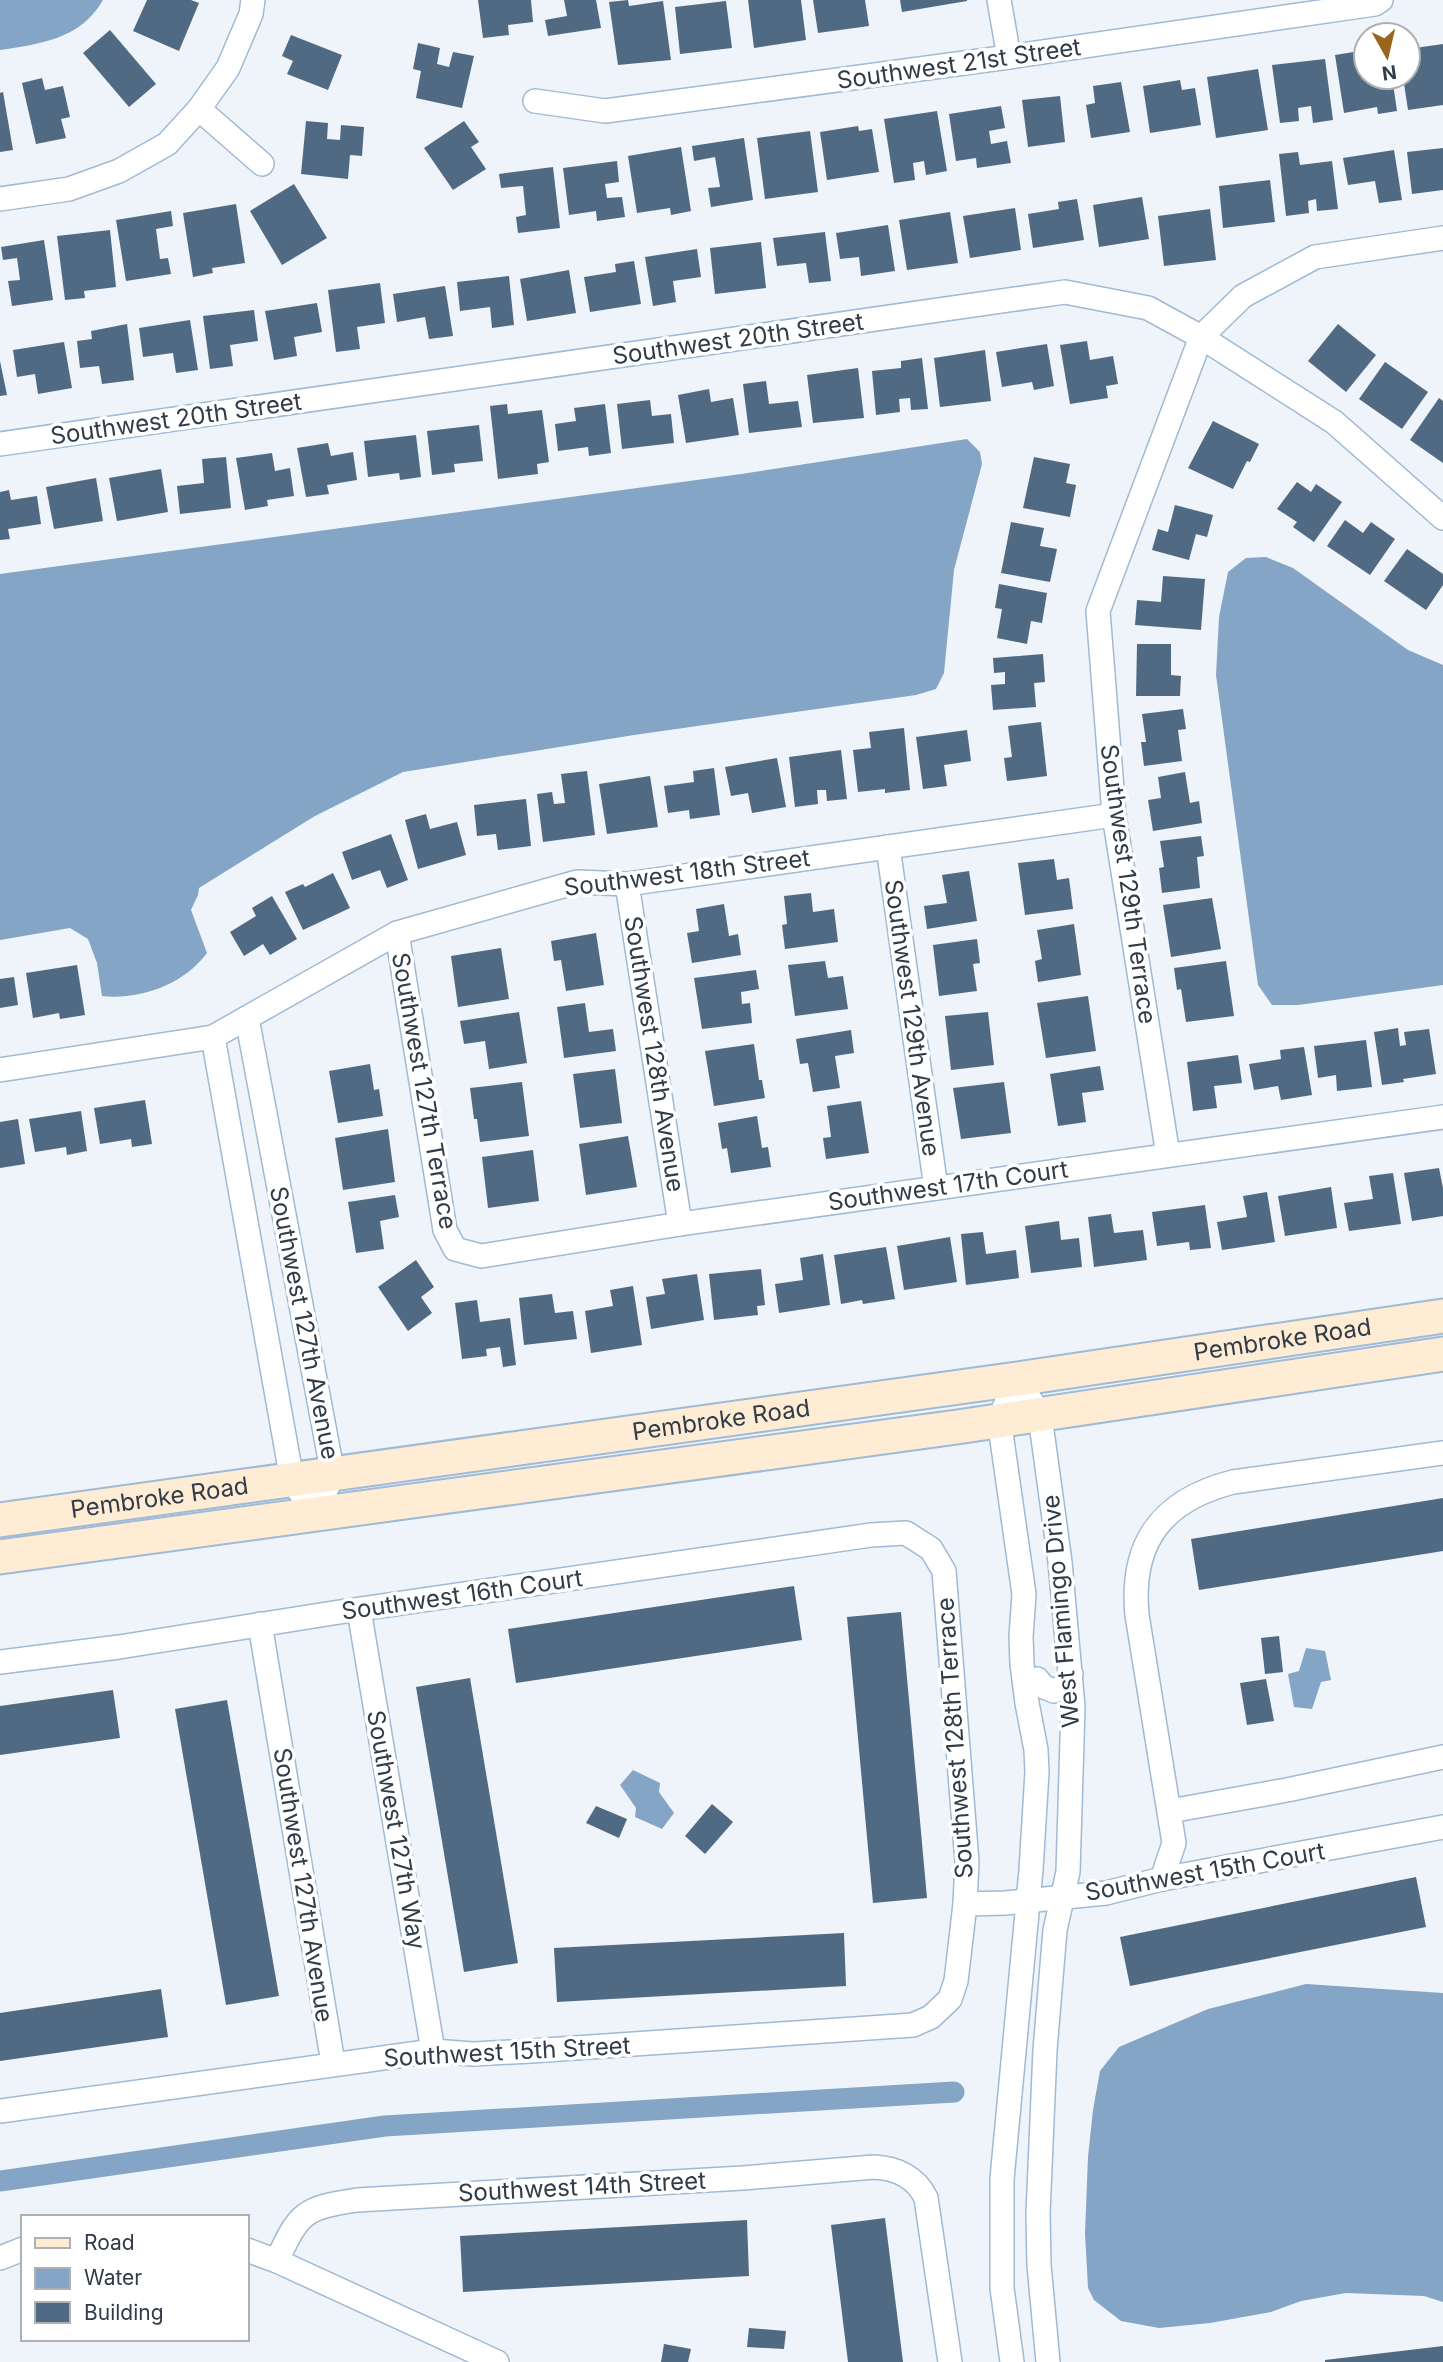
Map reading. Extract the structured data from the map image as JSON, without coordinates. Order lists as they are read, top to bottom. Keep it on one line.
{"streets":{"main road":["Pembroke Road"],"street":["Southwest 21st Street","Southwest 20th Street","Southwest 18th Street","Southwest 129th Terrace","Southwest 129th Avenue","Southwest 128th Avenue","Southwest 127th Terrace","Southwest 17th Court","Southwest 127th Avenue","Southwest 16th Court","West Flamingo Drive","Southwest 128th Terrace","Southwest 127th Way","Southwest 15th Court","Southwest 15th Street","Southwest 14th Street"]},"crossings":[["Southwest 20th Street","Southwest 129th Terrace"],["Southwest 18th Street","Southwest 129th Terrace"],["Southwest 18th Street","Southwest 129th Avenue"],["Southwest 18th Street","Southwest 128th Avenue"],["Southwest 18th Street","Southwest 127th Terrace"],["Southwest 18th Street","Southwest 127th Avenue"],["Southwest 129th Terrace","Southwest 17th Court"],["Southwest 129th Avenue","Southwest 17th Court"],["Southwest 128th Avenue","Southwest 17th Court"],["Southwest 127th Terrace","Southwest 17th Court"],["Southwest 127th Avenue","Pembroke Road"],["Southwest 127th Avenue","Southwest 16th Court"],["Southwest 127th Avenue","Southwest 15th Street"],["Pembroke Road","West Flamingo Drive"],["Southwest 16th Court","Southwest 128th Terrace"],["Southwest 16th Court","Southwest 127th Way"],["West Flamingo Drive","Southwest 15th Court"],["Southwest 128th Terrace","Southwest 15th Court"],["Southwest 128th Terrace","Southwest 15th Street"],["Southwest 127th Way","Southwest 15th Street"]],"legend":["Road","Water","Building"],"north":"bottom"}
